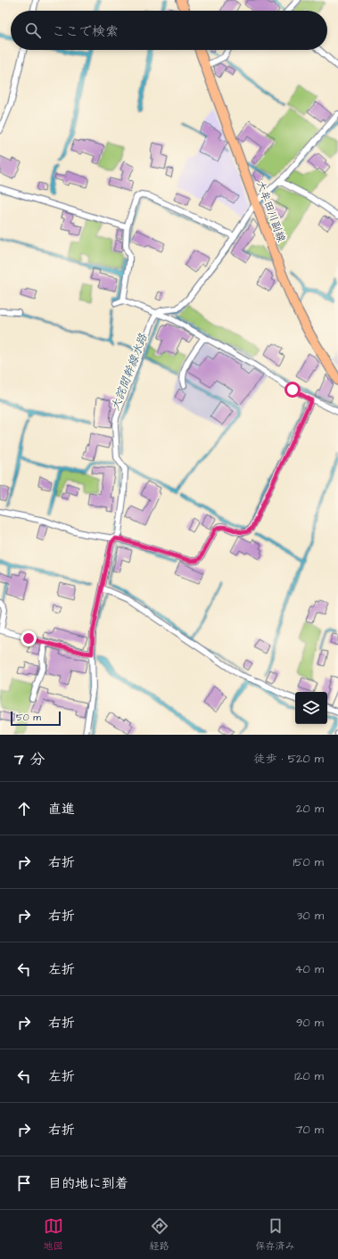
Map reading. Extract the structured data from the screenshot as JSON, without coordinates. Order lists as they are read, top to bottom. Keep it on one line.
{"streets":{"main road":["大牟田川副線"]},"water":["大詫間幹線水路"],"scale_bar":"50 m","page":{"search":"ここで検索","scale":"50 m","heading":["7 分","徒歩 · 520 m"],"list":[["直進","20 m"],["右折","150 m"],["右折","30 m"],["左折","40 m"],["右折","90 m"],["左折","120 m"],["右折","70 m"],"目的地に到着"],"nav":["地図","経路","保存済み"]}}
